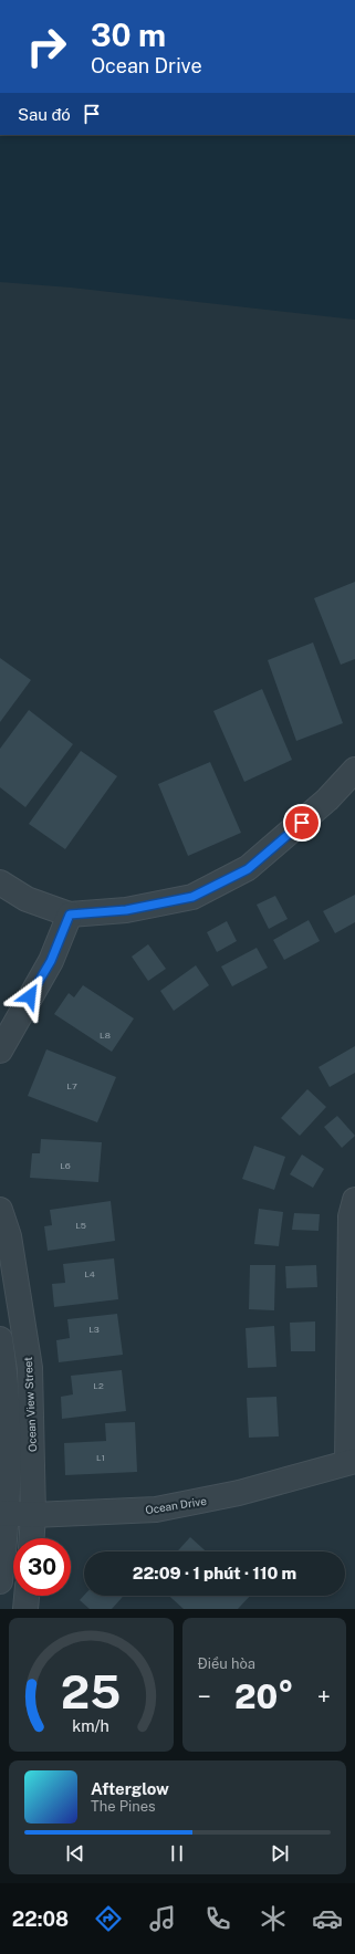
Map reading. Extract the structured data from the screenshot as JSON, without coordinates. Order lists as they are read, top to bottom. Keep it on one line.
{"streets":{"street":["Ocean View Street","Ocean Drive"]},"crossings":[["Ocean View Street","Ocean Drive"]],"house_numbers":["L8","L7","L6","L5","L4","L3","L2","L1"],"page":{"turn":["30 m","Ocean Drive"],"then":"Sau đó","limit":"30","trip":"22:09 · 1 phút · 110 m","tile":"Điều hòa","heat":["−","20°","+"],"song":["Afterglow","The Pines"],"tabs":"22:08","gauge":["25","km/h"]}}
